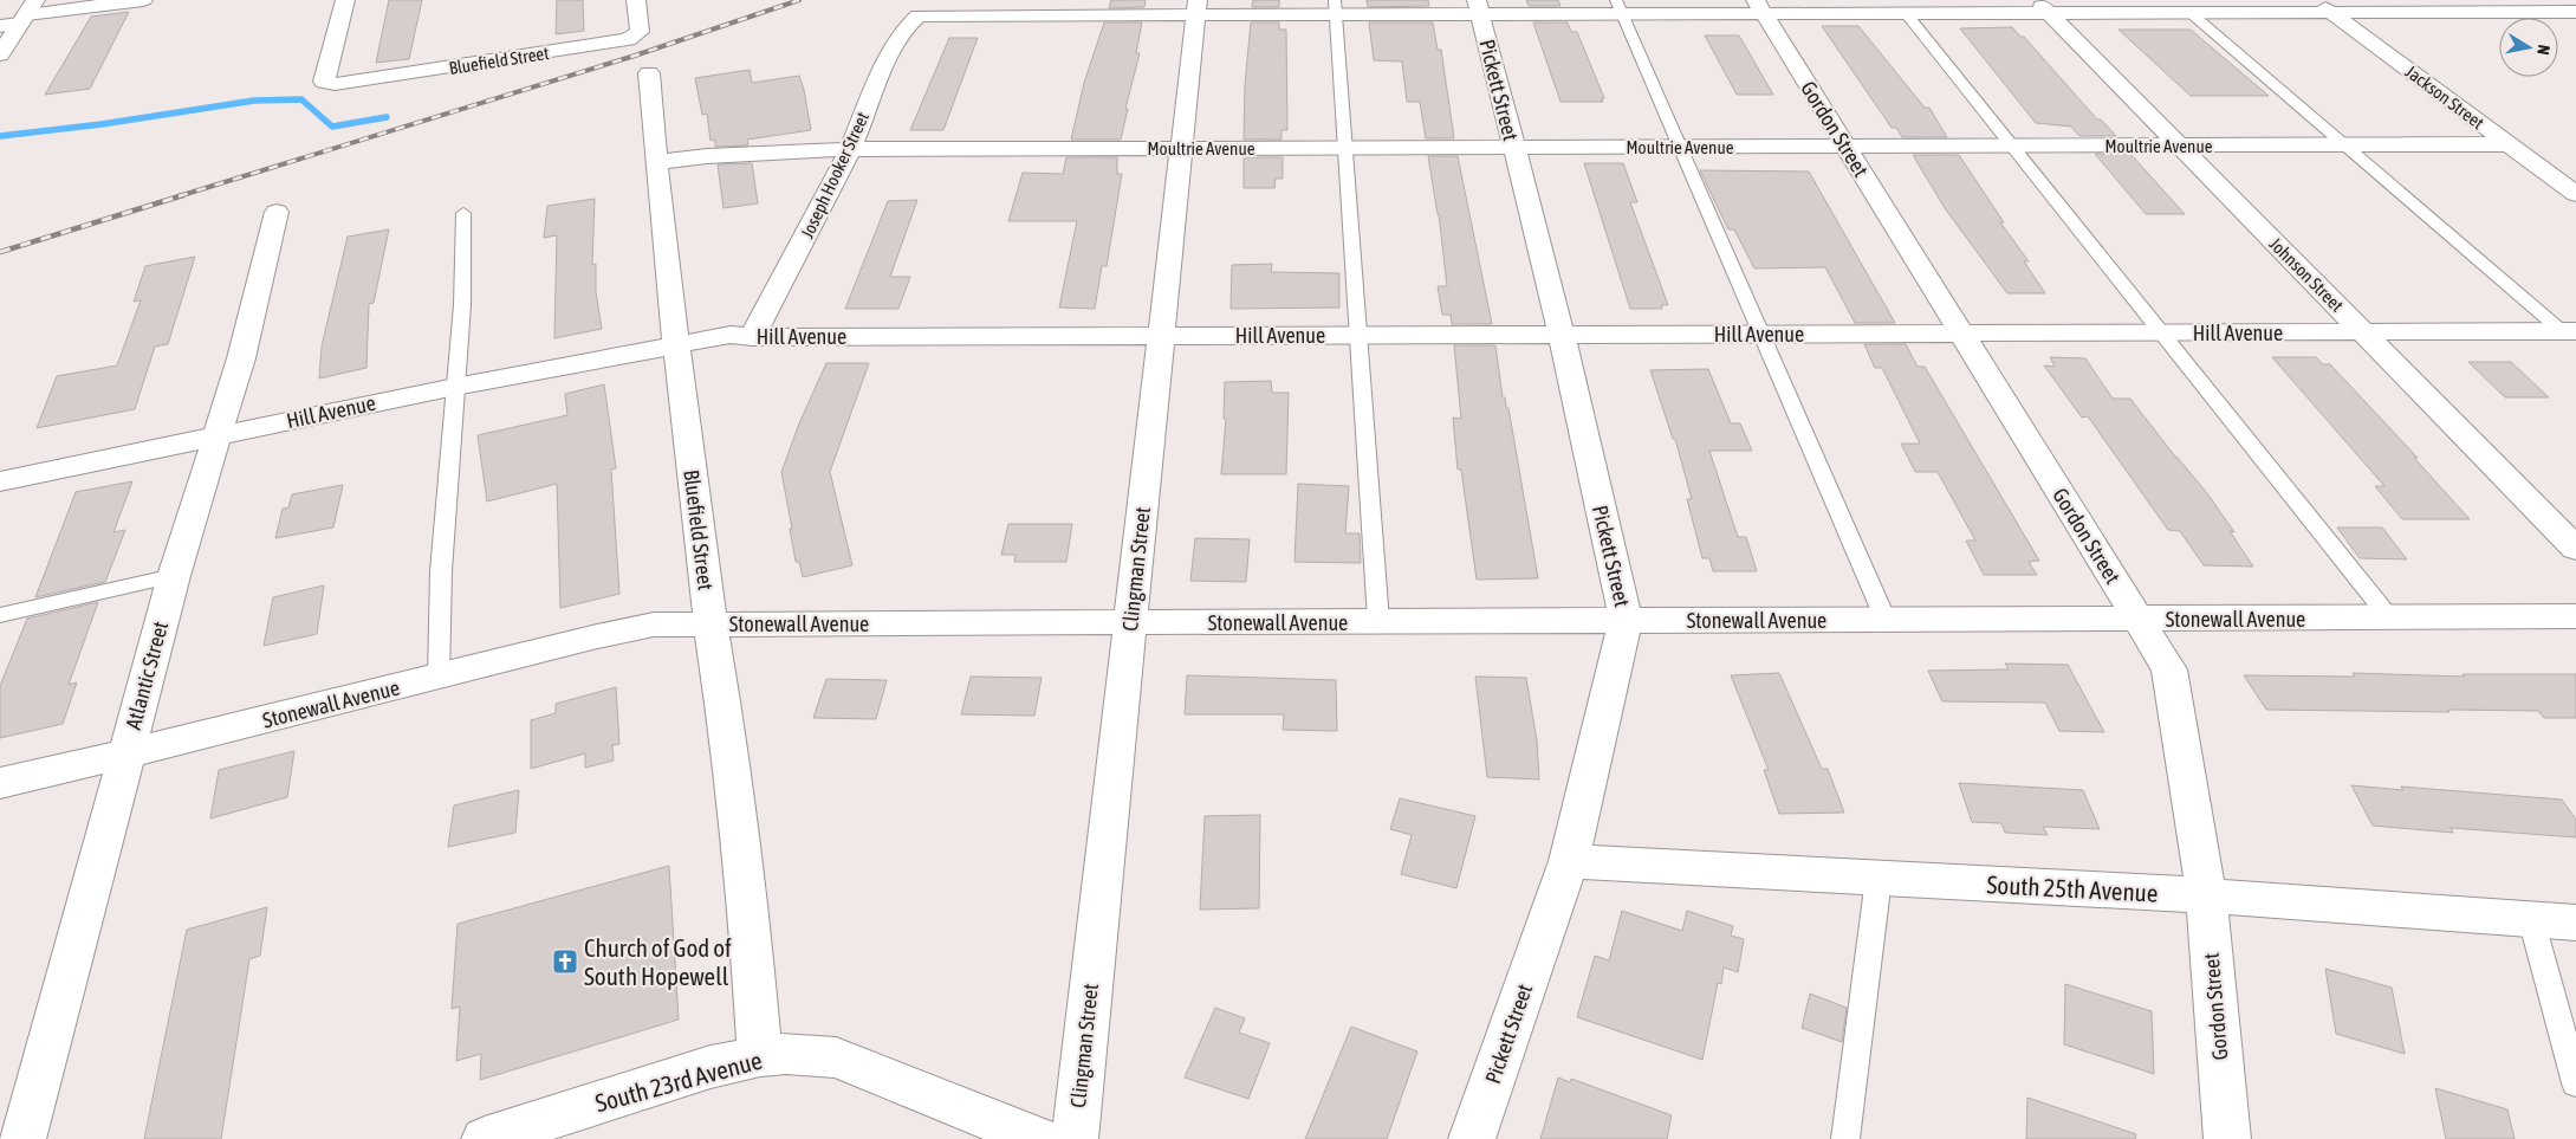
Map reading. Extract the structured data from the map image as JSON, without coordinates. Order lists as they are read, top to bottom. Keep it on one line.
{"streets":{"street":["Bluefield Street","Pickett Street","Jackson Street","Gordon Street","Moultrie Avenue","Joseph Hooker Street","Johnson Street","Hill Avenue","Clingman Street","Stonewall Avenue","Atlantic Street","South 25th Avenue","South 23rd Avenue"]},"crossings":[["Bluefield Street","Moultrie Avenue"],["Bluefield Street","Hill Avenue"],["Bluefield Street","Stonewall Avenue"],["Bluefield Street","South 23rd Avenue"],["Pickett Street","Moultrie Avenue"],["Pickett Street","Hill Avenue"],["Pickett Street","Stonewall Avenue"],["Pickett Street","South 25th Avenue"],["Jackson Street","Moultrie Avenue"],["Gordon Street","Moultrie Avenue"],["Gordon Street","Hill Avenue"],["Gordon Street","Stonewall Avenue"],["Gordon Street","South 25th Avenue"],["Moultrie Avenue","Joseph Hooker Street"],["Moultrie Avenue","Johnson Street"],["Moultrie Avenue","Clingman Street"],["Joseph Hooker Street","Hill Avenue"],["Joseph Hooker Street","Clingman Street"],["Johnson Street","Hill Avenue"],["Hill Avenue","Clingman Street"],["Hill Avenue","Atlantic Street"],["Clingman Street","Stonewall Avenue"],["Stonewall Avenue","Atlantic Street"]],"places":{"church":["Church of God of South Hopewell"]},"north":"right"}
